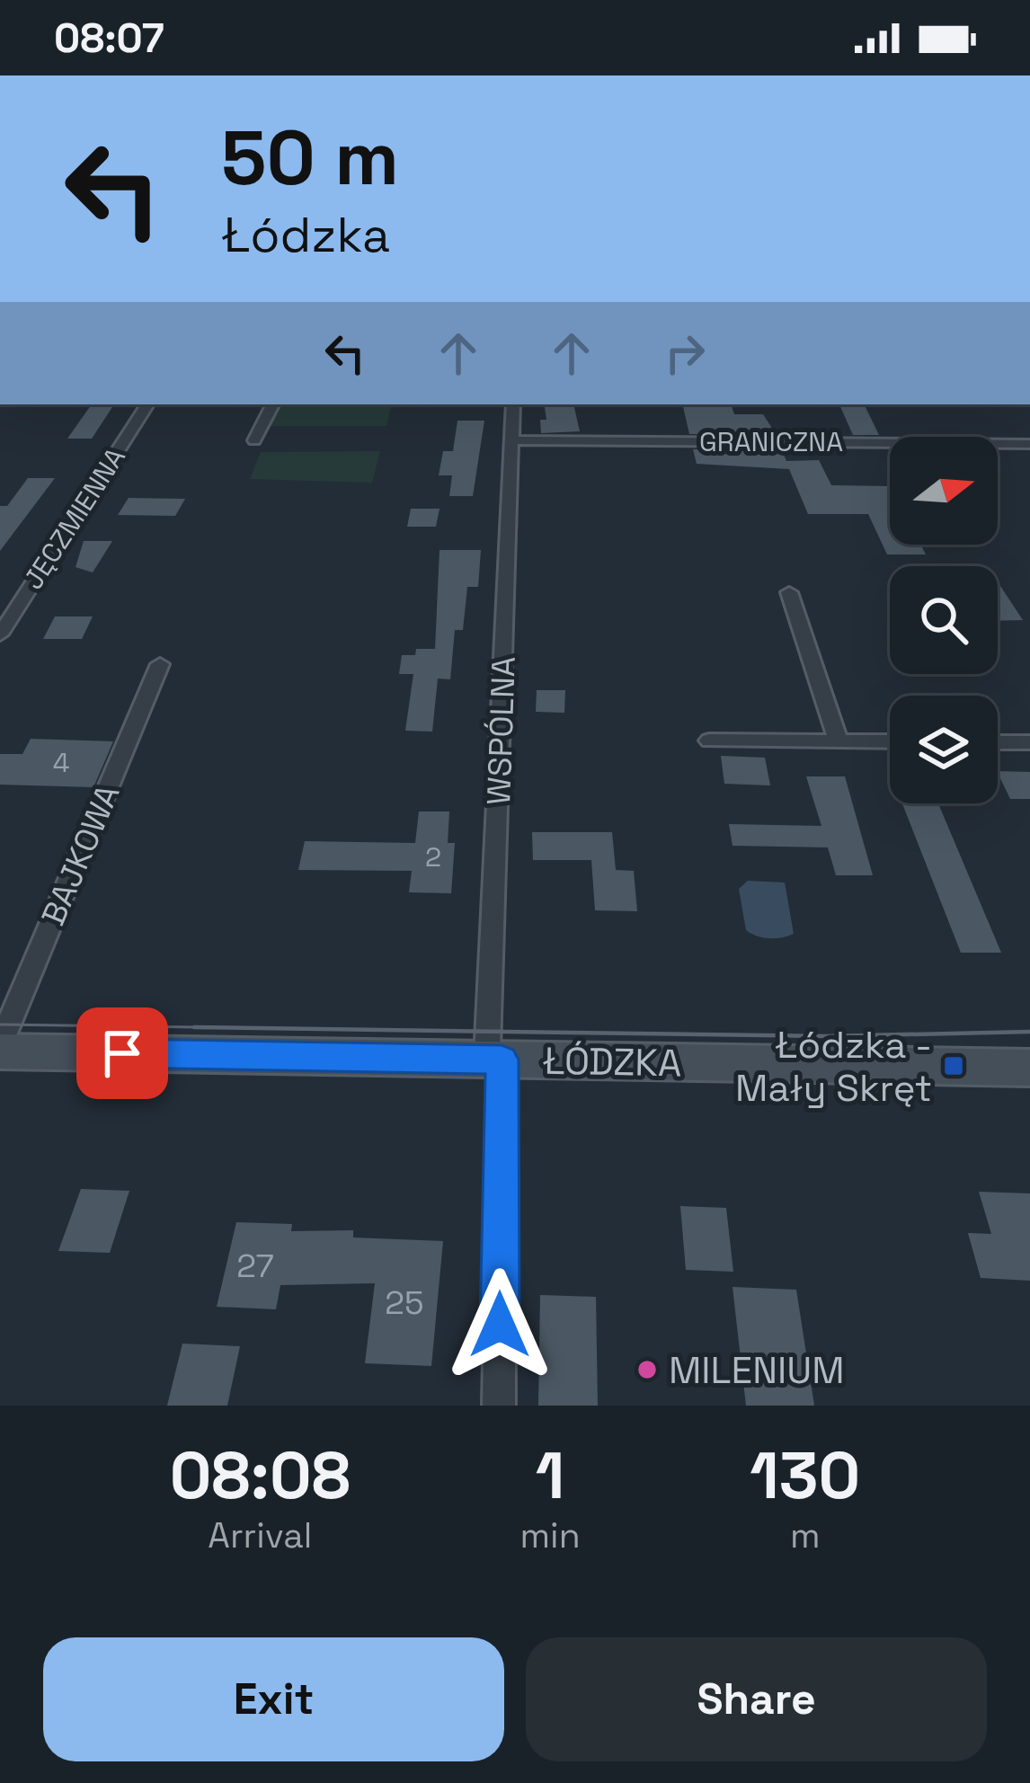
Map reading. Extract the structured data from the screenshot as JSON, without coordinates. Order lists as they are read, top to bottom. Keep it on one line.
{"streets":{"main road":["ŁÓDZKA"],"street":["GRANICZNA","JĘCZMIENNA","WSPÓLNA","BAJKOWA"]},"crossings":[["GRANICZNA","WSPÓLNA"],["WSPÓLNA","ŁÓDZKA"],["BAJKOWA","ŁÓDZKA"]],"places":{"transit":["Łódzka - Mały Skręt"],"other":["MILENIUM"]},"house_numbers":["4","2","27","25"],"north":"right","page":{"status":"08:07","turn":["50 m","Łódzka"],"eta":["08:08","Arrival","1","min","130","m"],"buttons":["Exit","Share"]}}
